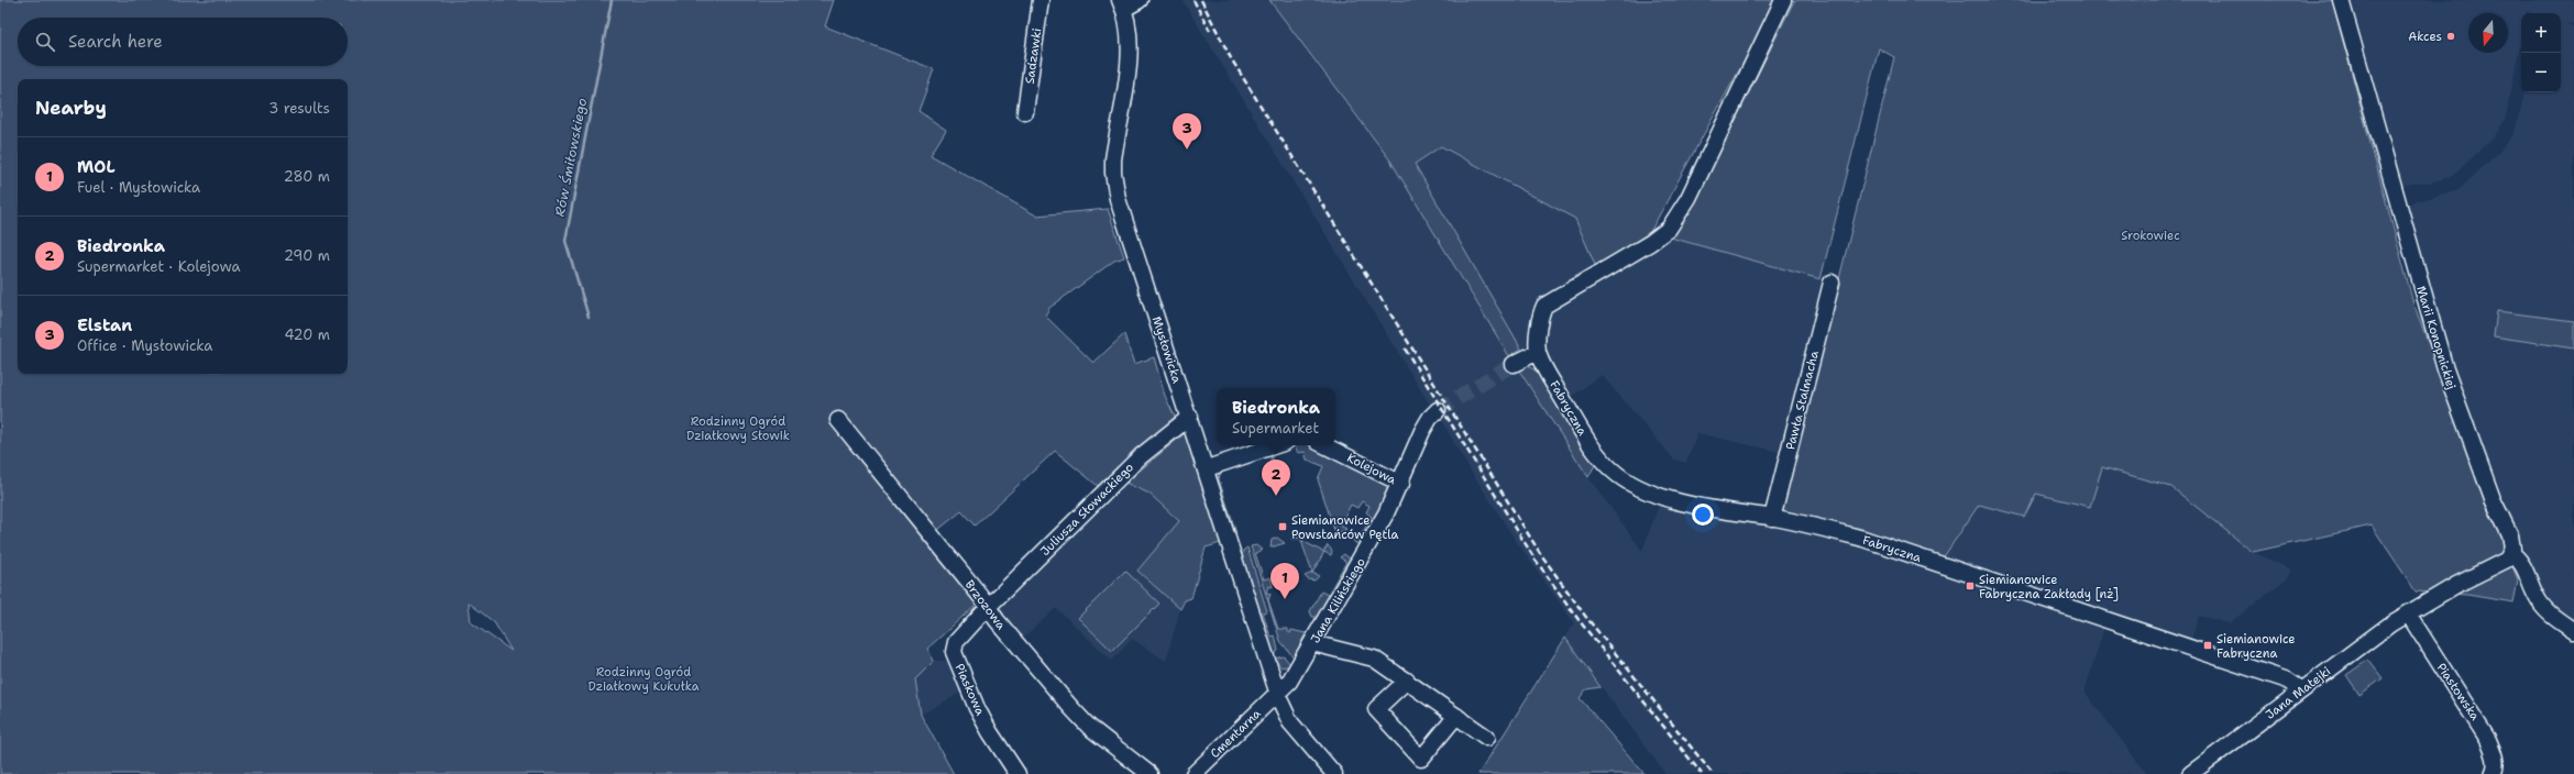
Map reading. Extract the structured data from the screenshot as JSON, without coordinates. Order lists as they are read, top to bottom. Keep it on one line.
{"streets":{"street":["Sadzawki","Marii Konopnickiej","Mysłowicka","Pawła Stalmacha","Fabryczna","Kolejowa","Juliusza Słowackiego","Jana Kilińskiego","Brzozowa","Piaskowa","Piastowska","Jana Matejki","Cmentarna"]},"crossings":[["Mysłowicka","Juliusza Słowackiego"],["Mysłowicka","Jana Kilińskiego"],["Mysłowicka","Cmentarna"],["Pawła Stalmacha","Fabryczna"],["Fabryczna","Jana Matejki"],["Kolejowa","Jana Kilińskiego"],["Juliusza Słowackiego","Brzozowa"],["Juliusza Słowackiego","Piaskowa"],["Jana Kilińskiego","Cmentarna"],["Brzozowa","Piaskowa"],["Piastowska","Jana Matejki"]],"water":["Rów Śmiłowskiego"],"parks":["Srokowiec","Rodzinny Ogród Działkowy Słowik","Rodzinny Ogród Działkowy Kukułka"],"places":{"other":["Akces"],"transit":["Siemianowice Powstańców Pętla","Siemianowice Fabryczna Zakłady [nż]","Siemianowice Fabryczna"]},"north":"bottom","page":{"map_buttons":["+","−"],"search":"Search here","heading":["Nearby","3 results"],"pins":["3","2","1"],"list":[{"mark":"1","name":"MOL","note":"Fuel · Mysłowicka","value":"280 m"},{"mark":"2","name":"Biedronka","note":"Supermarket · Kolejowa","value":"290 m"},{"mark":"3","name":"Elstan","note":"Office · Mysłowicka","value":"420 m"}],"popup":["Biedronka","Supermarket"]}}
